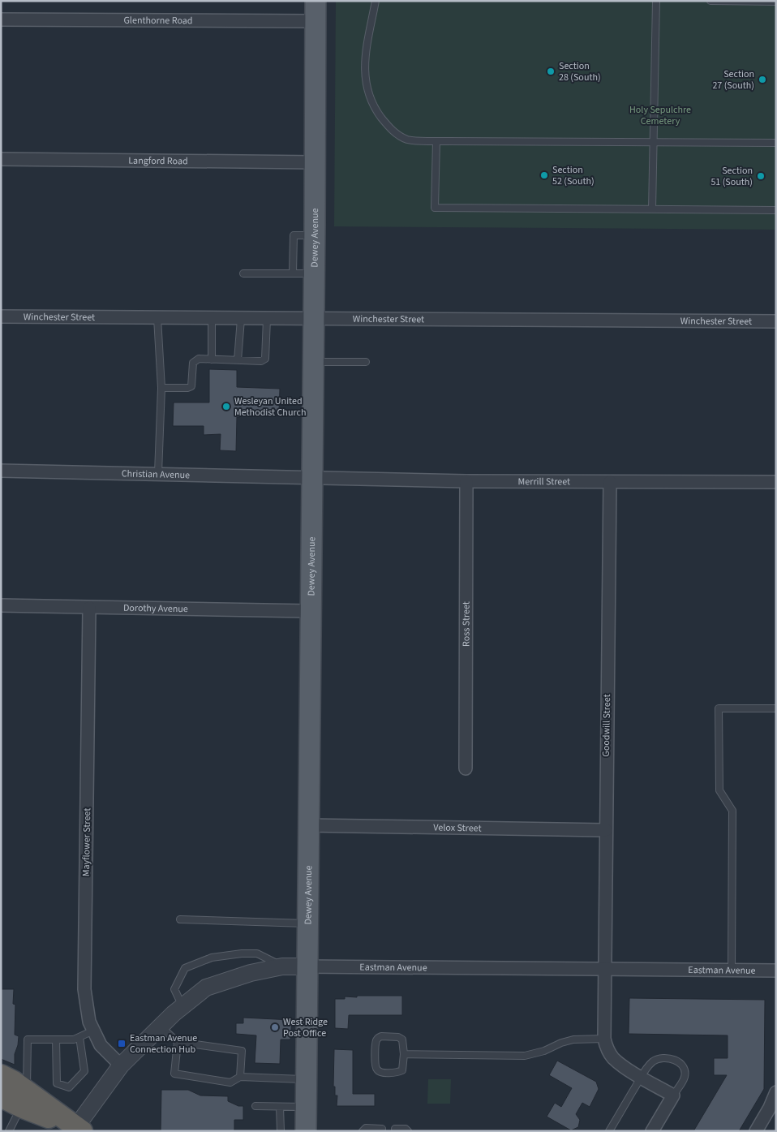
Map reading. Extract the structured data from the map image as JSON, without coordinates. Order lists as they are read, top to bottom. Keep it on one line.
{"streets":{"main road":["Dewey Avenue"],"street":["Glenthorne Road","Langford Road","Winchester Street","Christian Avenue","Merrill Street","Dorothy Avenue","Ross Street","Goodwill Street","Velox Street","Mayflower Street","Eastman Avenue"]},"crossings":[["Glenthorne Road","Dewey Avenue"],["Langford Road","Dewey Avenue"],["Dewey Avenue","Winchester Street"],["Dewey Avenue","Christian Avenue"],["Dewey Avenue","Merrill Street"],["Dewey Avenue","Dorothy Avenue"],["Dewey Avenue","Velox Street"],["Dewey Avenue","Eastman Avenue"],["Christian Avenue","Merrill Street"],["Merrill Street","Ross Street"],["Merrill Street","Goodwill Street"],["Dorothy Avenue","Mayflower Street"],["Goodwill Street","Velox Street"],["Goodwill Street","Eastman Avenue"],["Mayflower Street","Eastman Avenue"]],"parks":["Holy Sepulchre Cemetery"],"places":{"other":["Section 28 (South)","Section 27 (South)","Section 52 (South)","Section 51 (South)","Wesleyan United Methodist Church","West Ridge Post Office"],"transit":["Eastman Avenue Connection Hub"]}}
